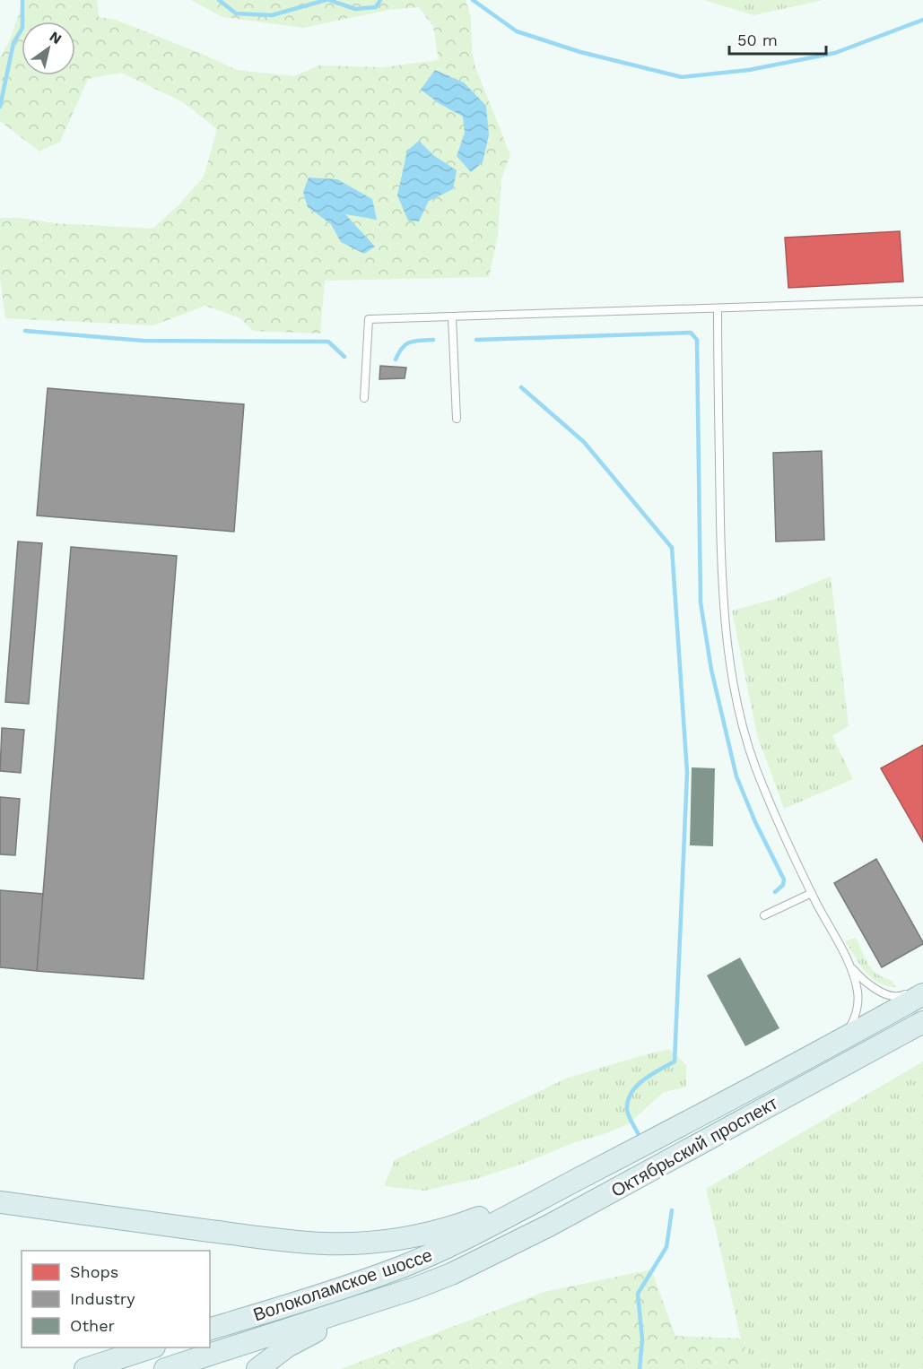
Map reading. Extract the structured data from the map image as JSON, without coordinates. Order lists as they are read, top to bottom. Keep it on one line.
{"streets":{"main road":["Октябрьский проспект","Волоколамское шоссе"]},"crossings":[["Октябрьский проспект","Волоколамское шоссе"]],"legend":["Shops","Industry","Other"],"scale_bar":"50 m","north":"top right"}
